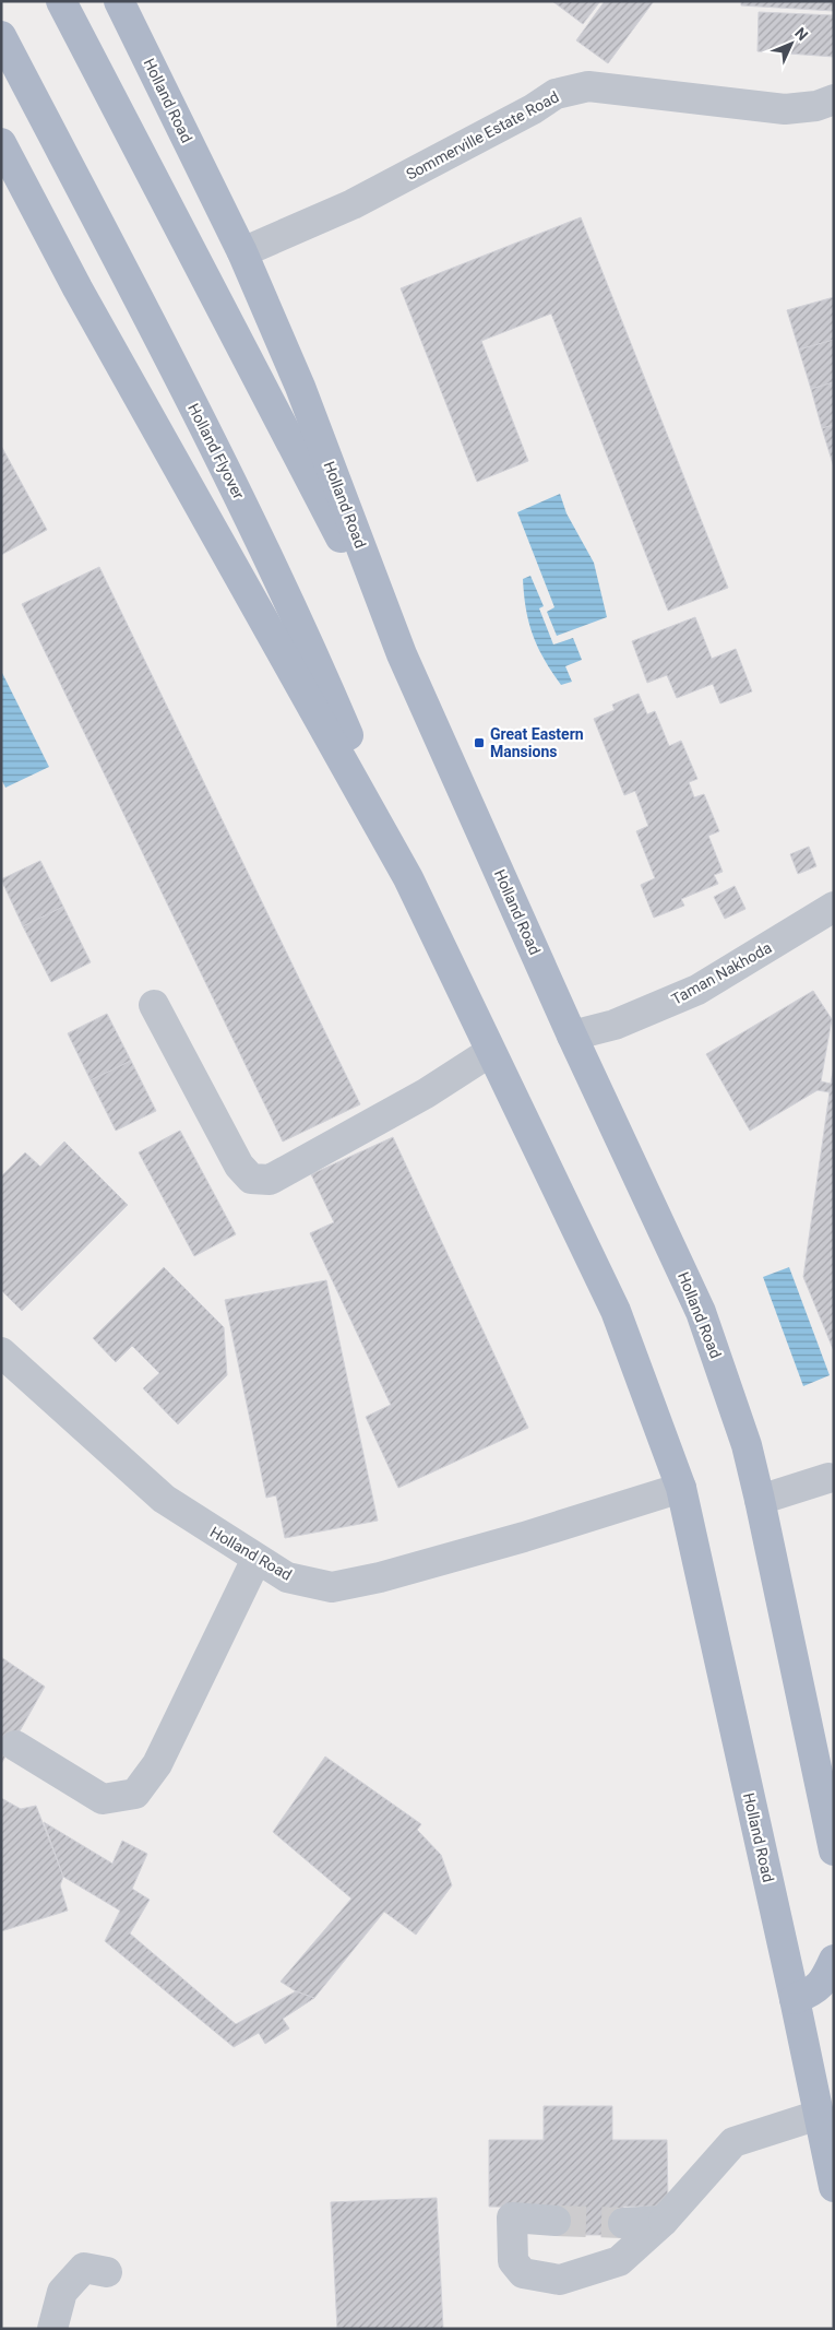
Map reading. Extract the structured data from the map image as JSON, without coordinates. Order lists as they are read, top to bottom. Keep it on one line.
{"streets":{"main road":["Holland Road","Holland Flyover"],"street":["Sommerville Estate Road","Taman Nakhoda"]},"crossings":[["Holland Road","Sommerville Estate Road"],["Holland Road","Holland Flyover"],["Holland Road","Taman Nakhoda"]],"places":{"transit":["Great Eastern Mansions"]},"north":"top right"}
